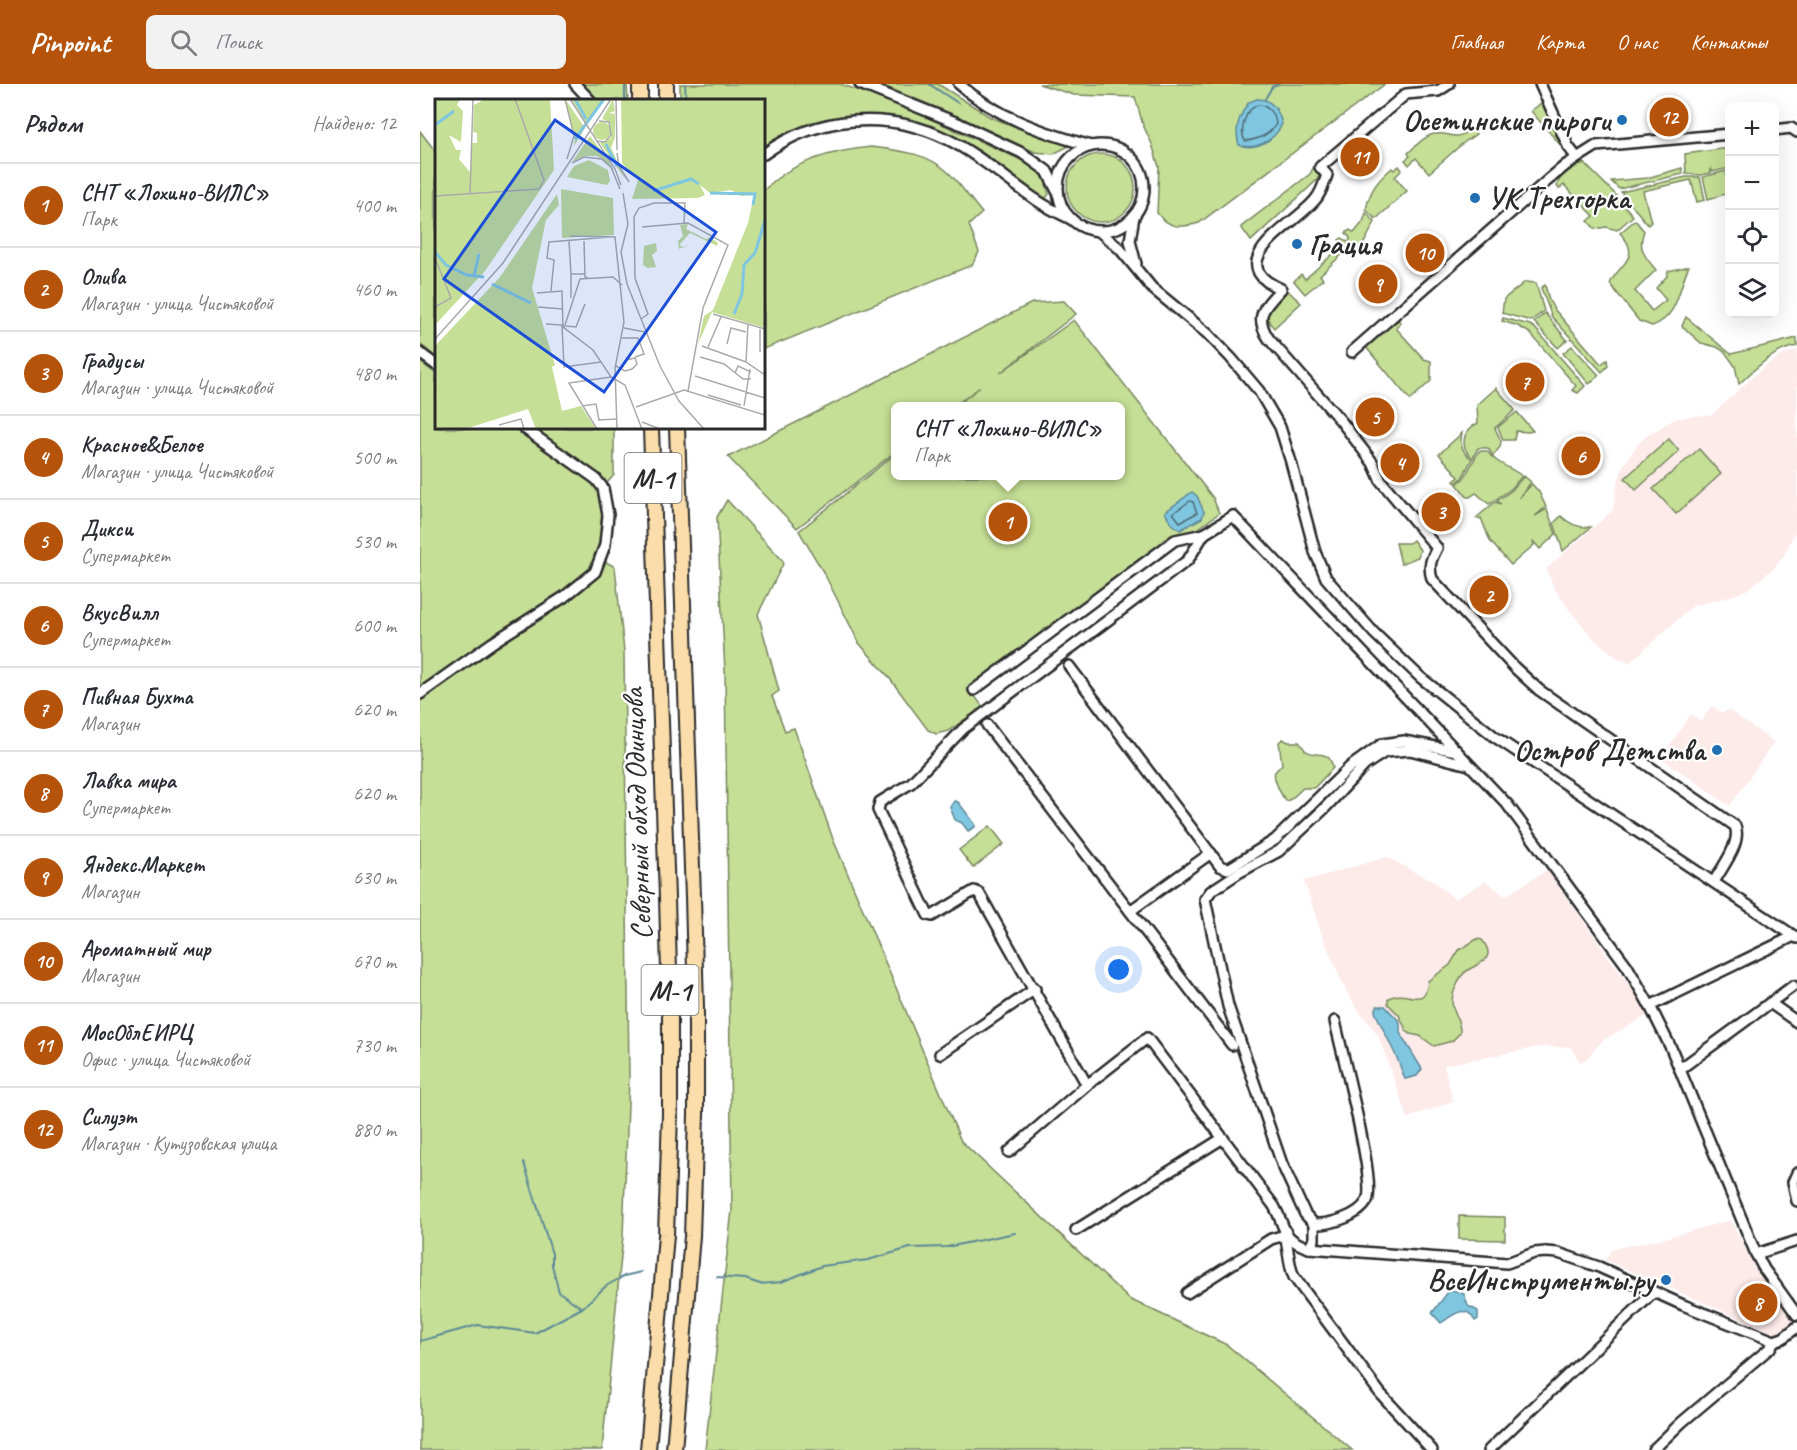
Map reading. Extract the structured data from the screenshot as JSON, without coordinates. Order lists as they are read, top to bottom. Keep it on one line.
{"streets":{"highway":["М-1","Северный обход Одинцова"]},"places":["Осетинские пироги","УК Трехгорка","Грация","Остров Детства","ВсеИнструменты.ру"],"page":{"header":"Pinpoint","search":"Поиск","nav":["Главная","Карта","О нас","Контакты"],"heading":["Рядом","Найдено: 12"],"pins":["12","11","10","9","7","5","6","4","3","1","2","8"],"map_buttons":["+","−"],"list":[{"mark":"1","name":"СНТ «Лохино-ВИЛС»","note":"Парк","value":"400 m"},{"mark":"2","name":"Олива","note":"Магазин · улица Чистяковой","value":"460 m"},{"mark":"3","name":"Градусы","note":"Магазин · улица Чистяковой","value":"480 m"},{"mark":"4","name":"Красное&Белое","note":"Магазин · улица Чистяковой","value":"500 m"},{"mark":"5","name":"Дикси","note":"Супермаркет","value":"530 m"},{"mark":"6","name":"ВкусВилл","note":"Супермаркет","value":"600 m"},{"mark":"7","name":"Пивная Бухта","note":"Магазин","value":"620 m"},{"mark":"8","name":"Лавка мира","note":"Супермаркет","value":"620 m"},{"mark":"9","name":"Яндекс.Маркет","note":"Магазин","value":"630 m"},{"mark":"10","name":"Ароматный мир","note":"Магазин","value":"670 m"},{"mark":"11","name":"МосОблЕИРЦ","note":"Офис · улица Чистяковой","value":"730 m"},{"mark":"12","name":"Силуэт","note":"Магазин · Кутузовская улица","value":"880 m"}],"popup":["СНТ «Лохино-ВИЛС»","Парк"]}}
